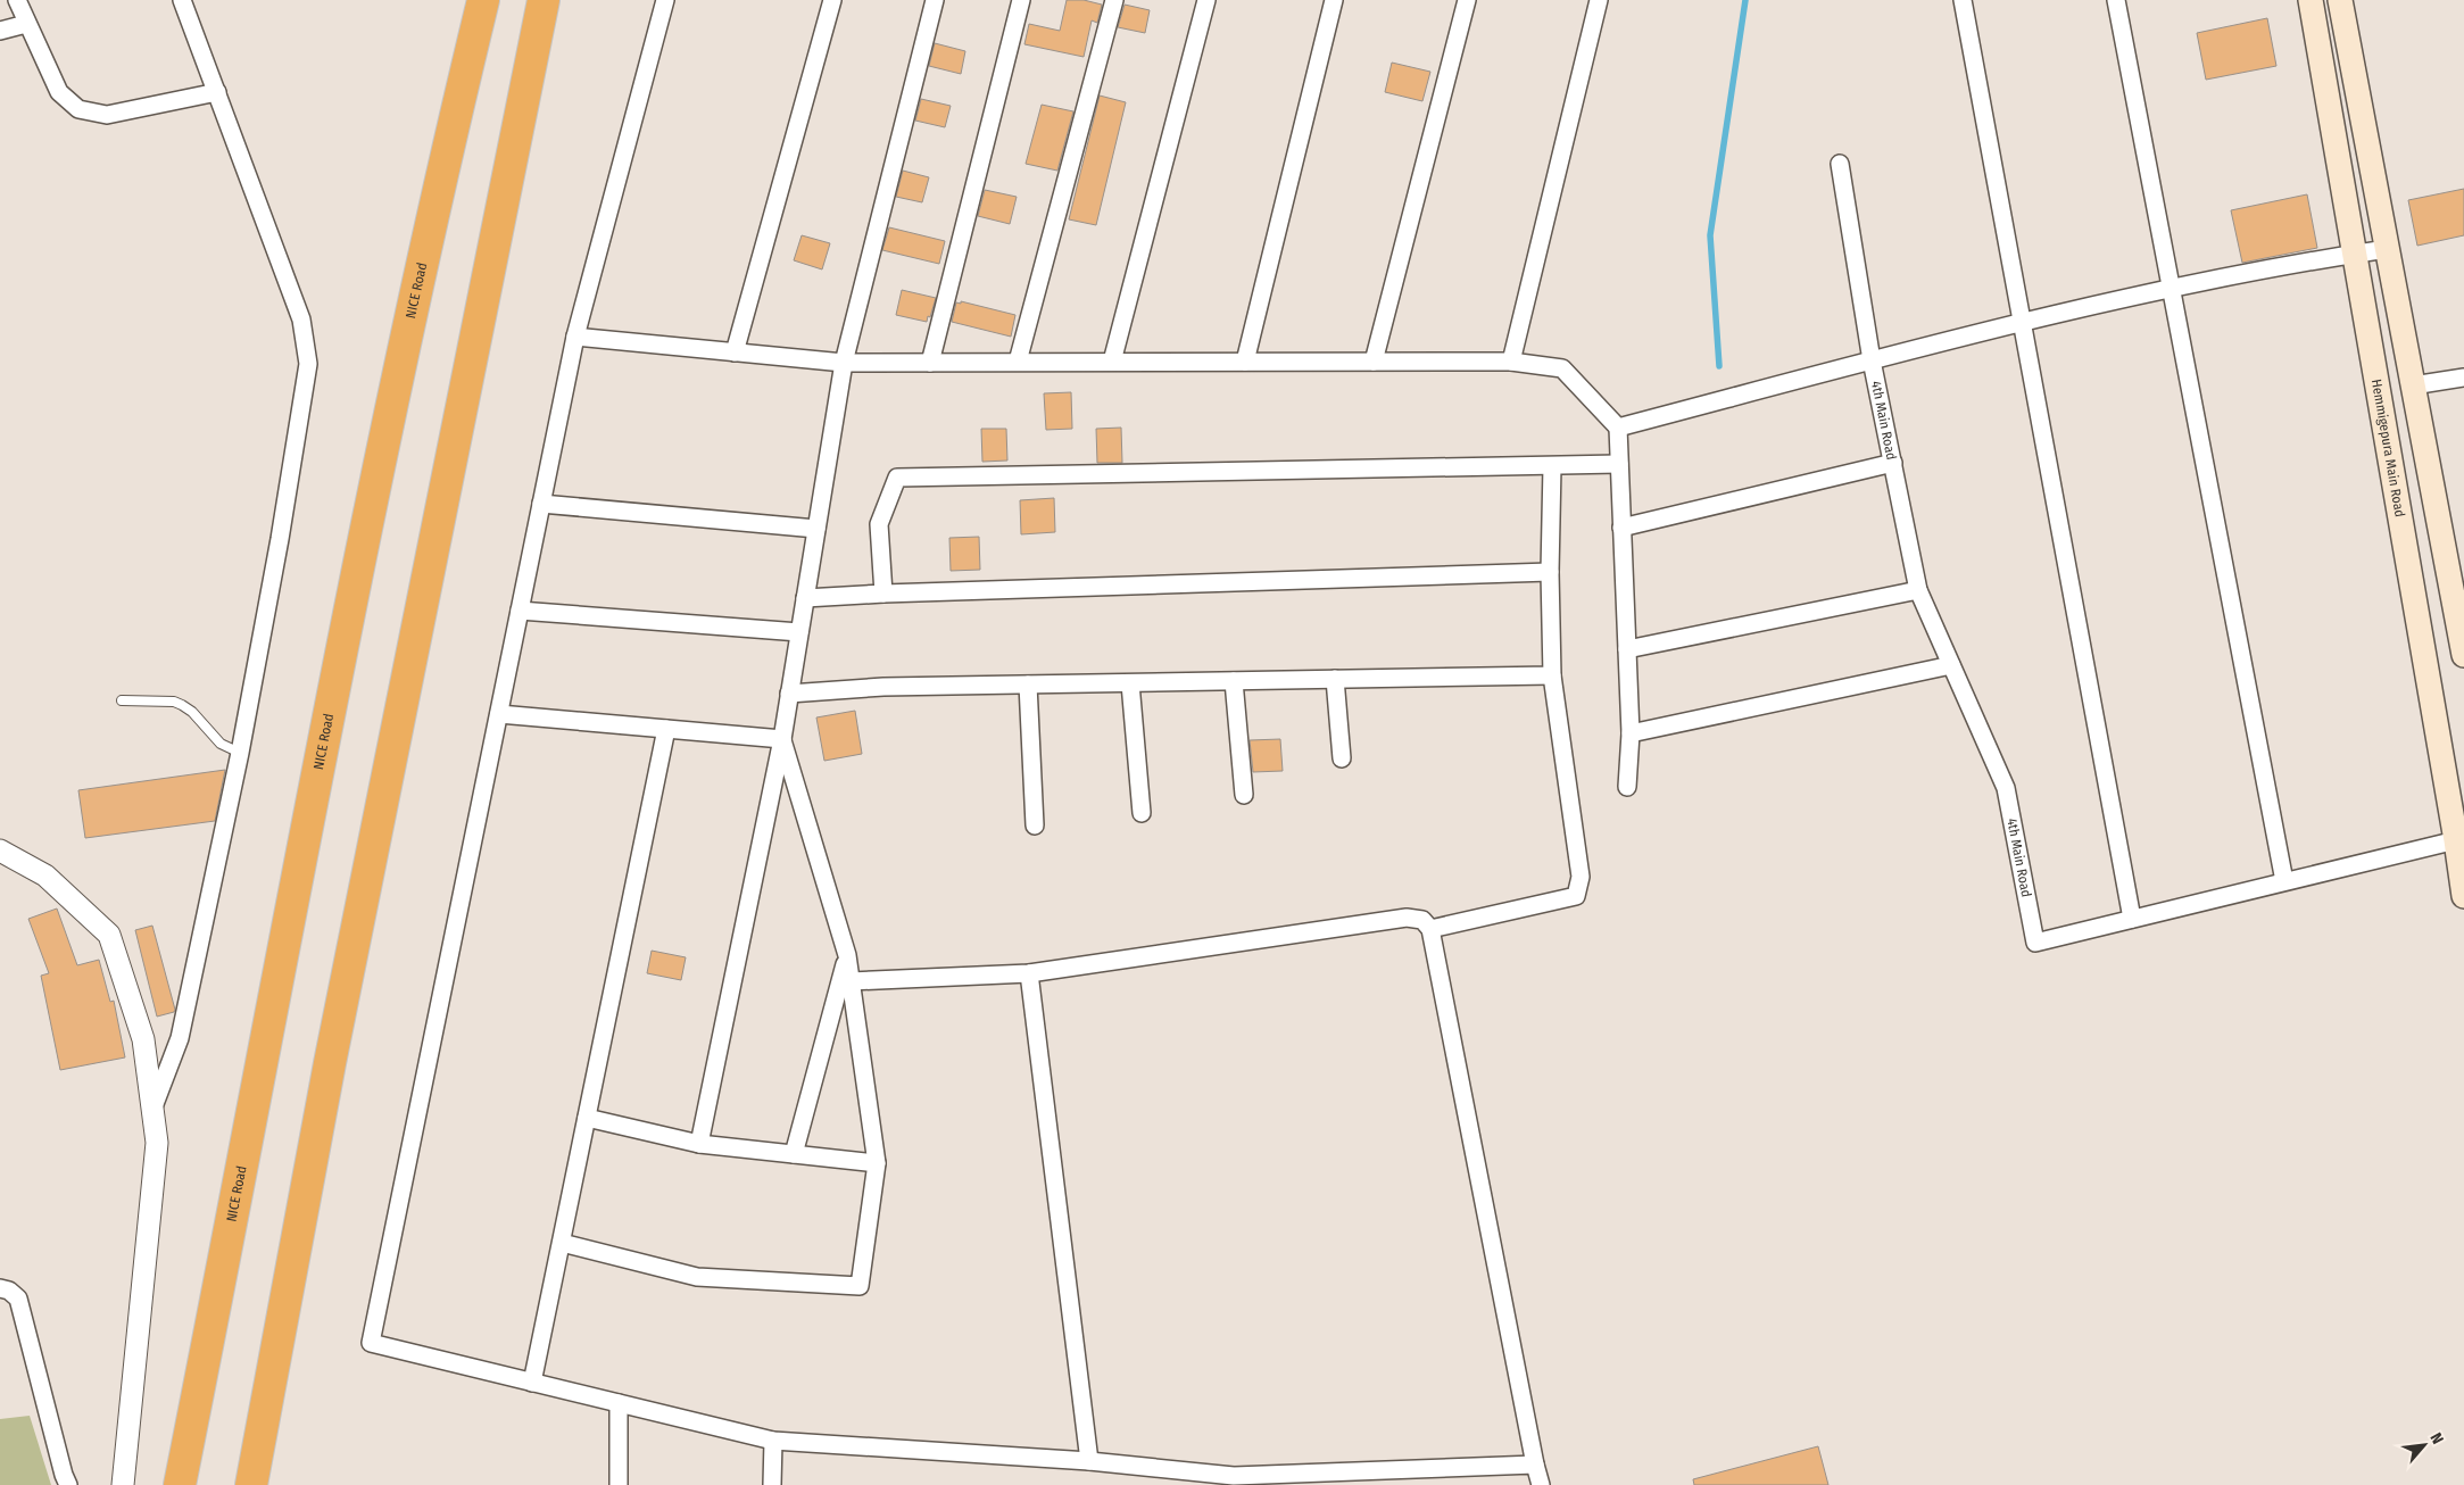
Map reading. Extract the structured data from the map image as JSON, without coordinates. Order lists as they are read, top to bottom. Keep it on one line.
{"streets":{"highway":["NICE Road"],"main road":["Hemmigepura Main Road"],"street":["4th Main Road"]},"crossings":[["4th Main Road","Hemmigepura Main Road"]],"north":"top right"}
